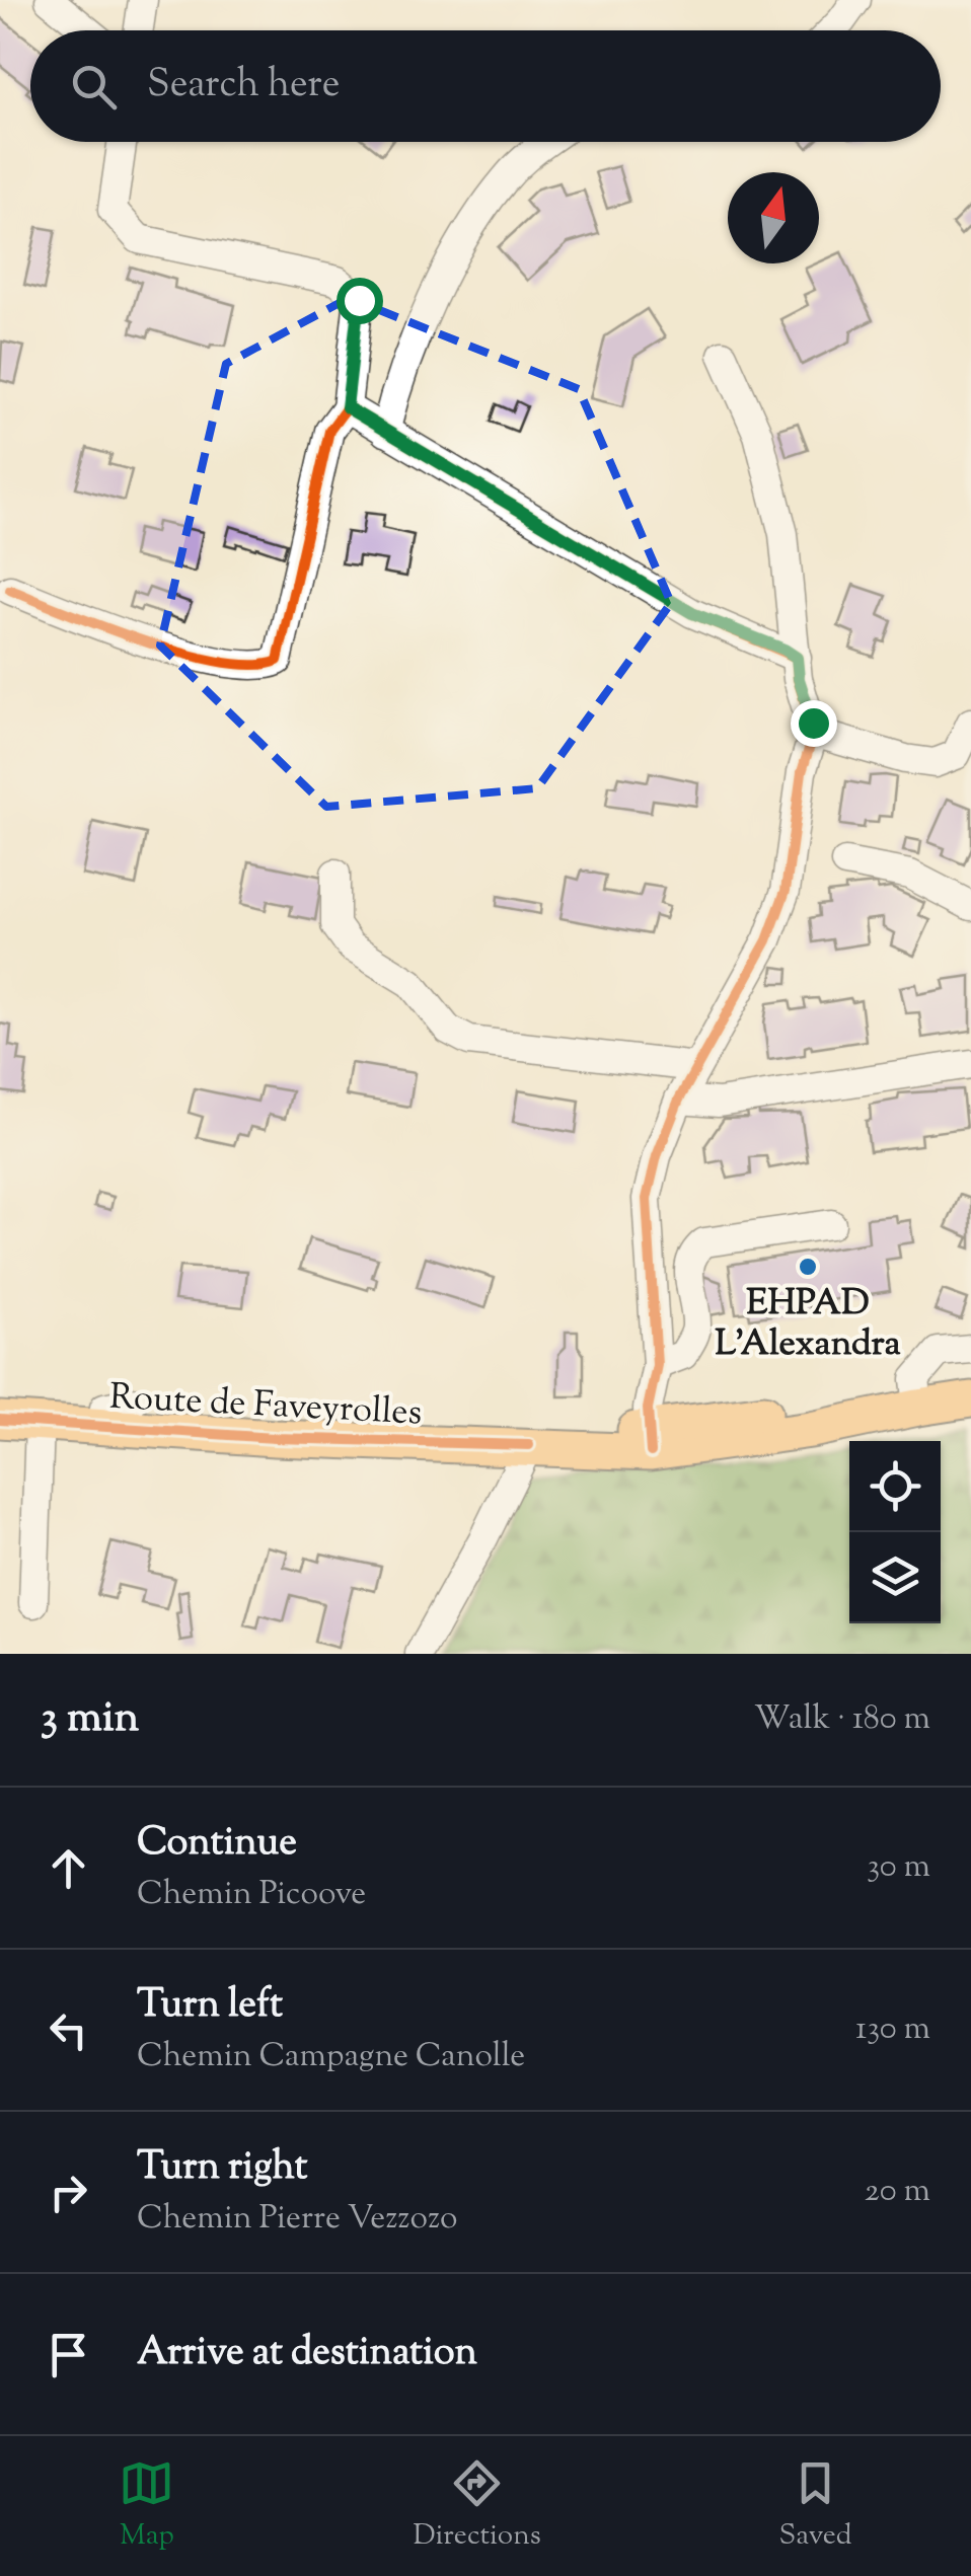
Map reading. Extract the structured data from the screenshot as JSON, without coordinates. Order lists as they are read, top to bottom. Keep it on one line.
{"streets":{"main road":["Route de Faveyrolles"]},"places":["EHPAD L'Alexandra"],"north":"top","page":{"search":"Search here","heading":["3 min","Walk · 180 m"],"list":[["Continue","Chemin Picoove","30 m"],["Turn left","Chemin Campagne Canolle","130 m"],["Turn right","Chemin Pierre Vezzozo","20 m"],"Arrive at destination"],"nav":["Map","Directions","Saved"]}}
